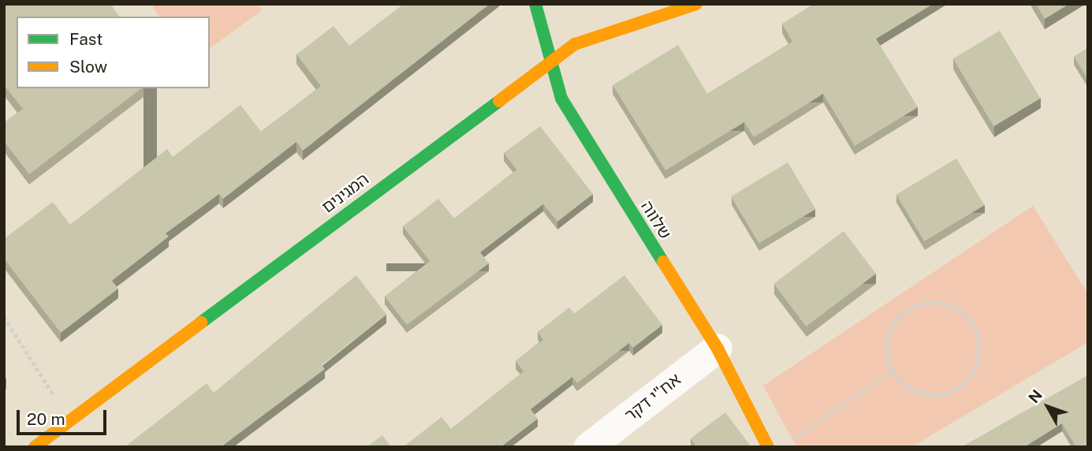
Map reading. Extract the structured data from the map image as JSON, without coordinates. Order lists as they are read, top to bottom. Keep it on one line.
{"streets":{"street":["המגינים","שלווה","אח\"י דקר"]},"crossings":[["המגינים","שלווה"],["שלווה","אח\"י דקר"]],"legend":["Fast","Slow"],"scale_bar":"20 m","north":"top left"}
